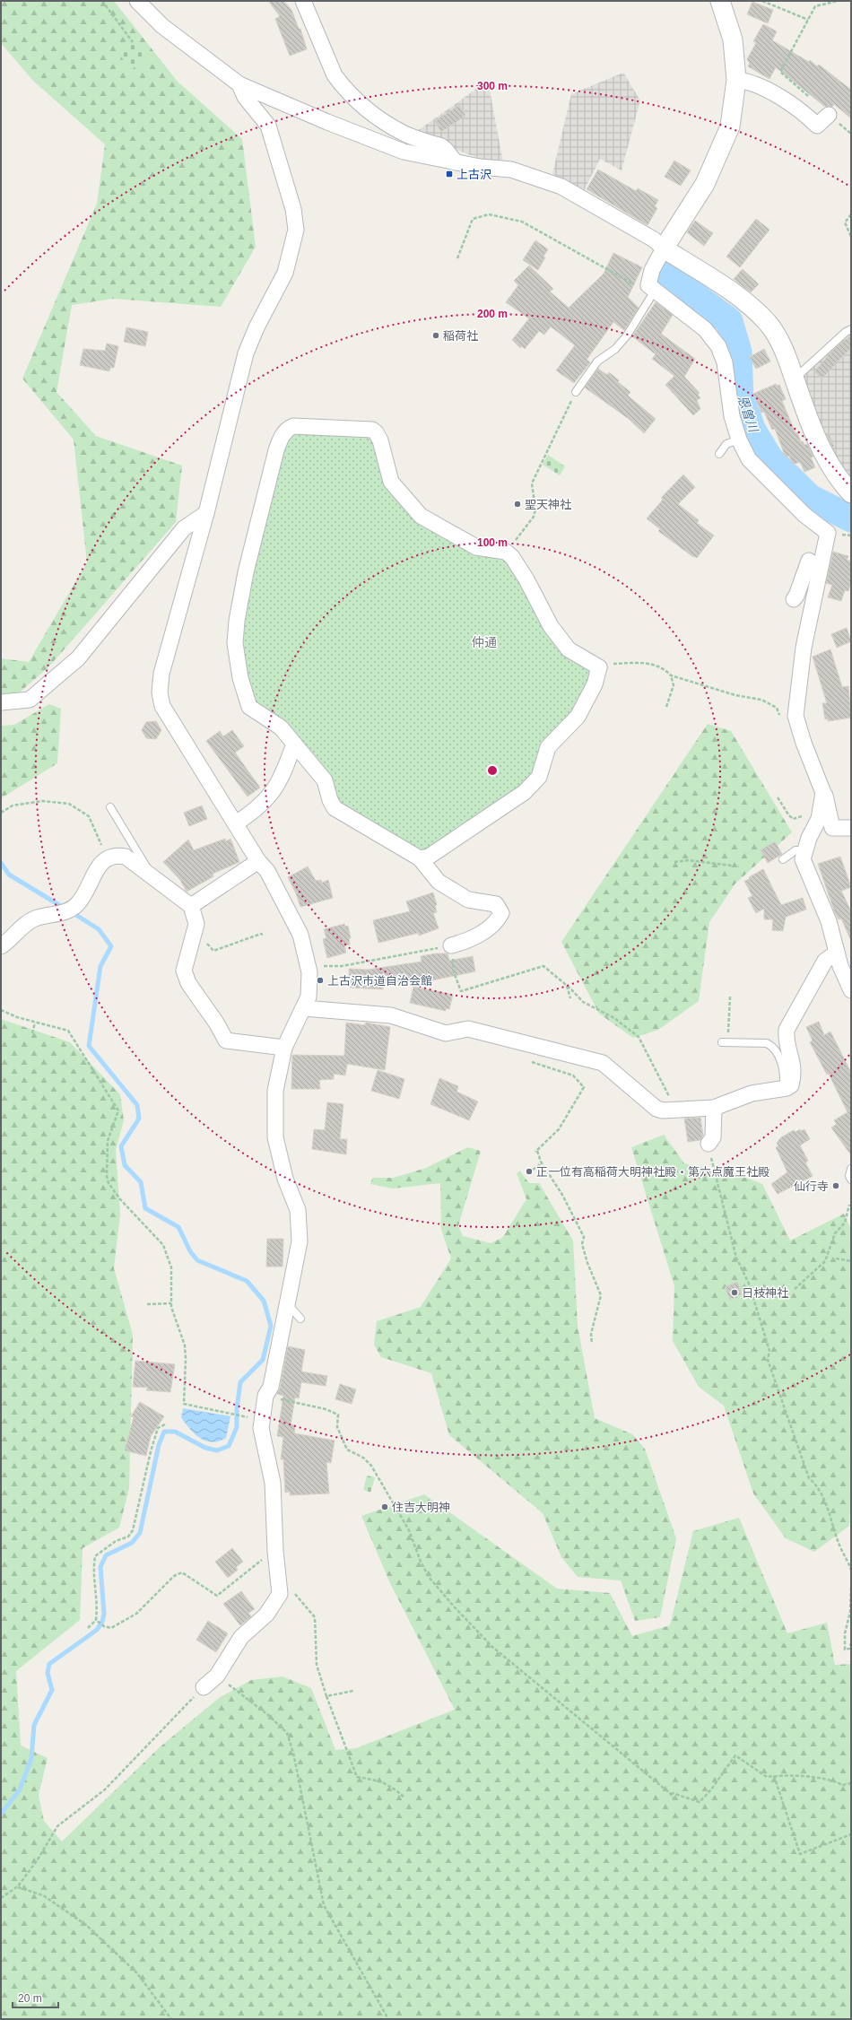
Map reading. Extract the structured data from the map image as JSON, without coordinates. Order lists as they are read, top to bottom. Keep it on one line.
{"districts":["仲通"],"water":["恩曽川"],"places":{"transit":["上古沢"],"other":["稲荷社","聖天神社","上古沢市道自治会館","正一位有高稲荷大明神社殿・第六点魔王社殿","仙行寺","日枝神社","住吉大明神"]},"scale_bar":"20 m","rings":["300 m","200 m","100 m"]}
